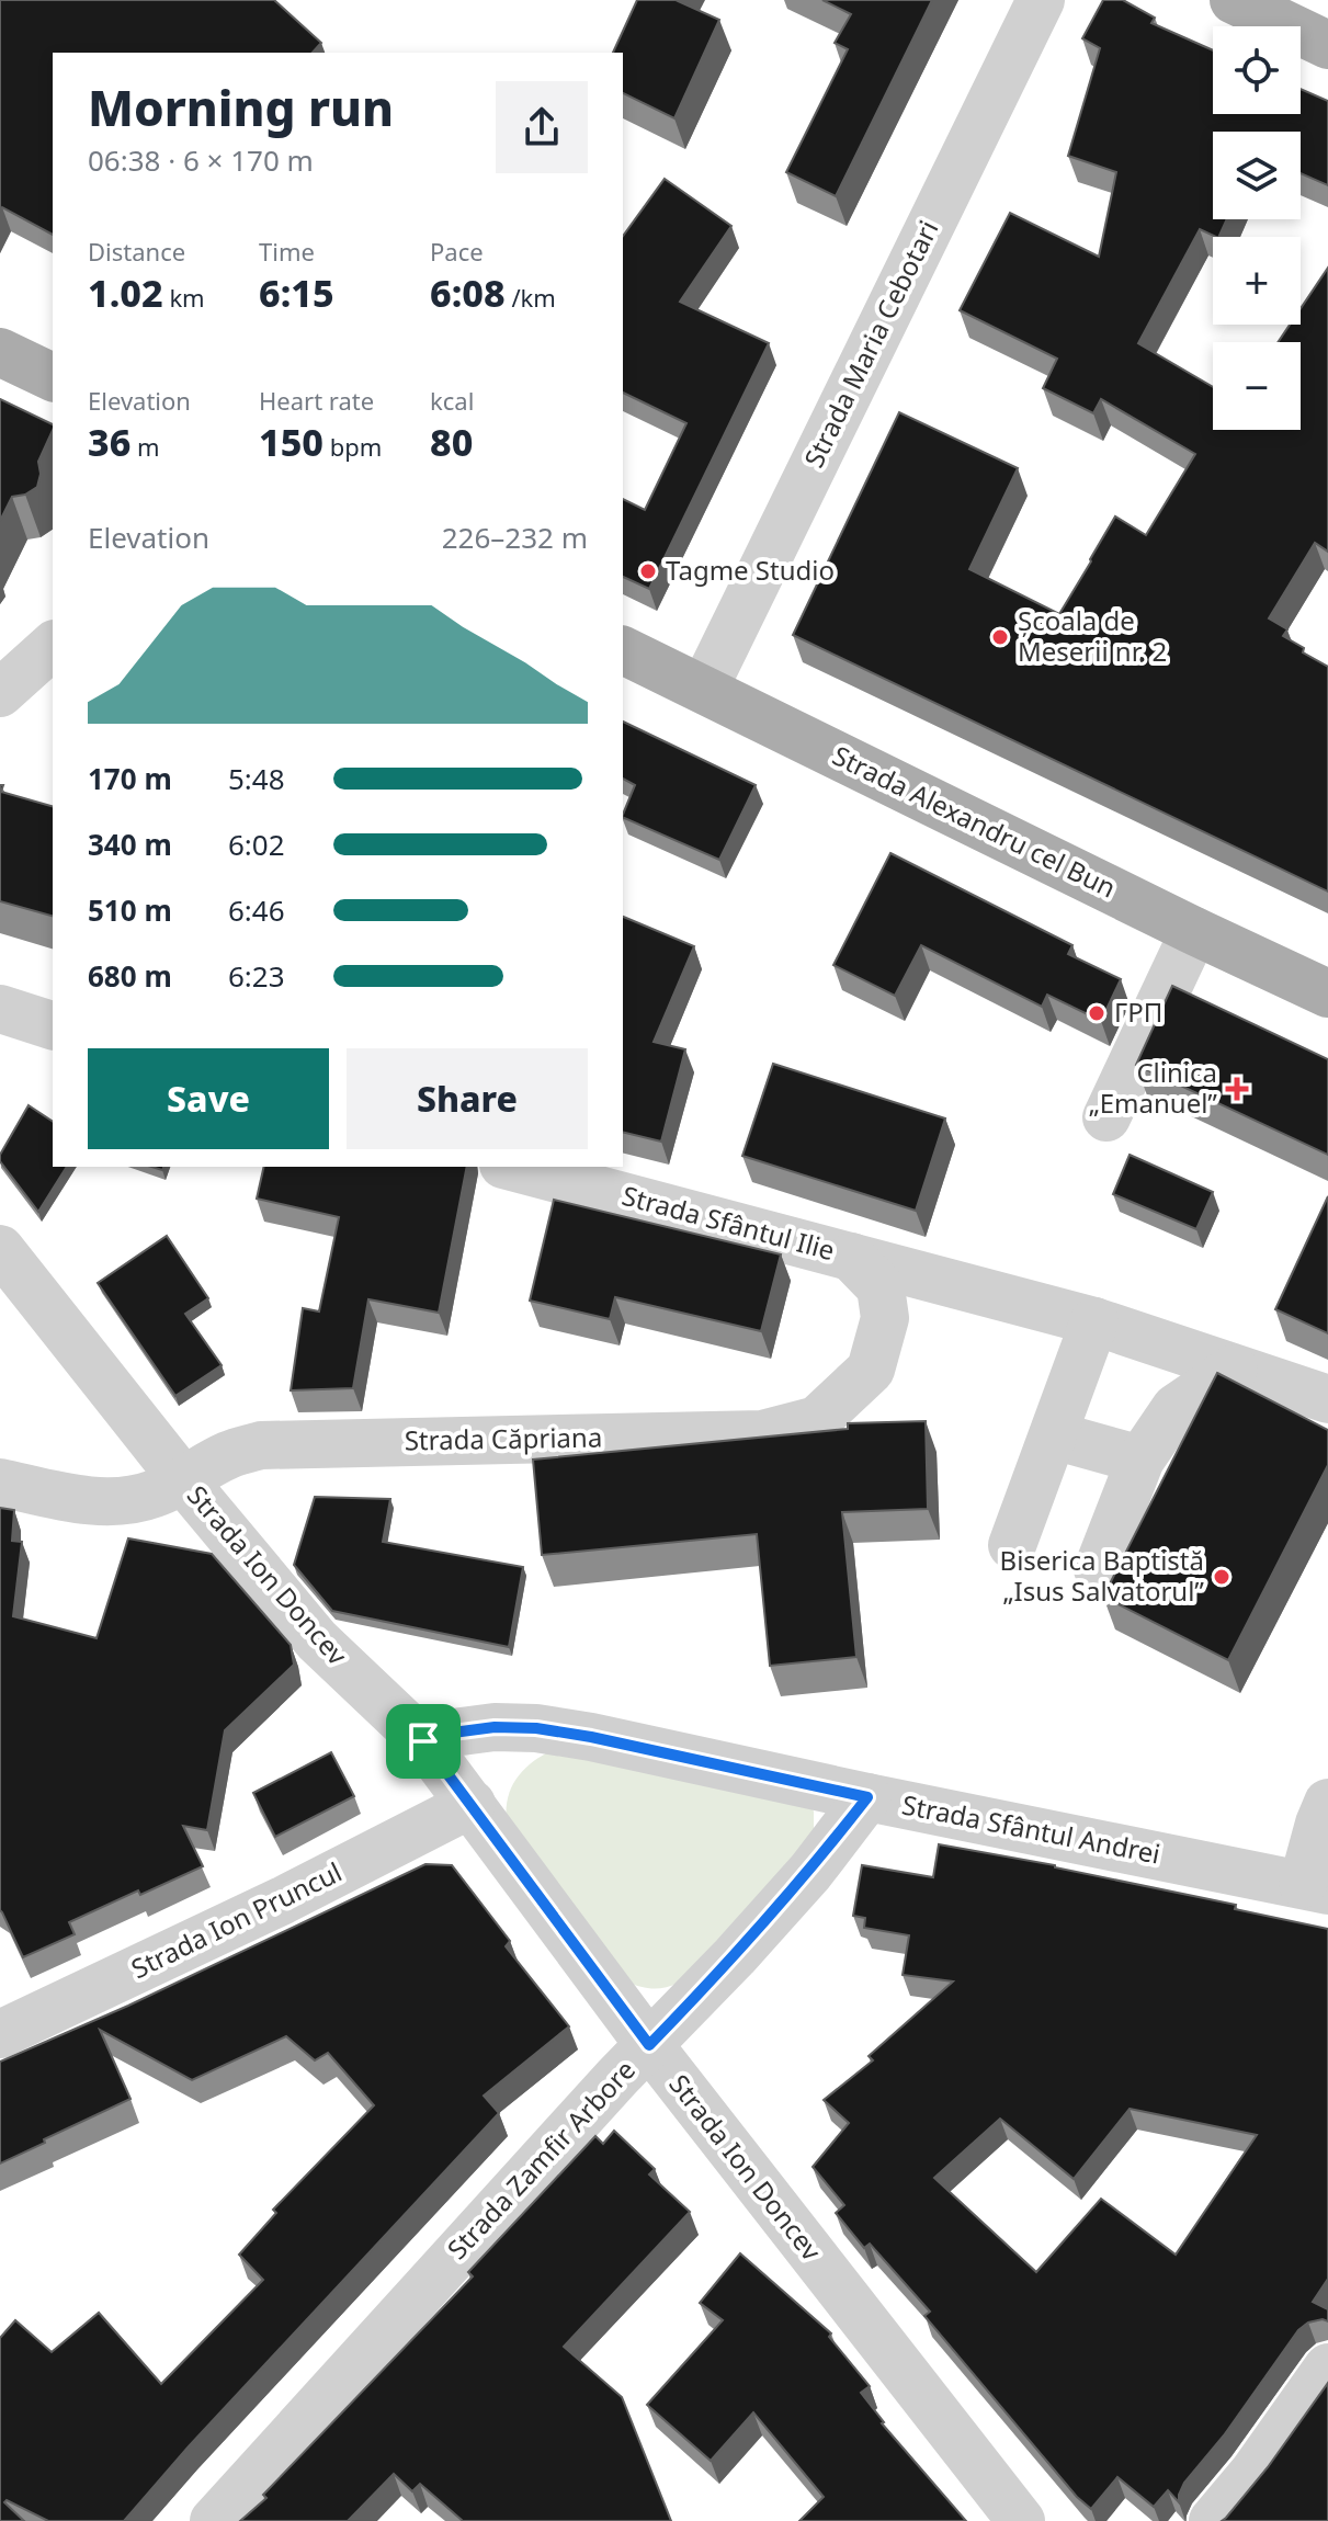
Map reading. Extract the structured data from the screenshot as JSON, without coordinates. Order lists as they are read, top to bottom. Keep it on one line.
{"streets":{"main road":["Strada Alexandru cel Bun"],"street":["Strada Maria Cebotari","Strada Sfântul Ilie","Strada Căpriana","Strada Ion Doncev","Strada Sfântul Andrei","Strada Ion Pruncul","Strada Zamfir Arbore"]},"crossings":[["Strada Maria Cebotari","Strada Alexandru cel Bun"],["Strada Sfântul Ilie","Strada Căpriana"],["Strada Căpriana","Strada Ion Doncev"],["Strada Ion Doncev","Strada Sfântul Andrei"],["Strada Ion Doncev","Strada Ion Pruncul"],["Strada Ion Doncev","Strada Zamfir Arbore"],["Strada Sfântul Andrei","Strada Zamfir Arbore"]],"places":{"other":["Tagme Studio","Școala de Meserii nr. 2","ГРП","Biserica Baptistă „Isus Salvatorul”"],"health":["Clinica „Emanuel”"]},"page":{"map_buttons":["+","−"],"heading":["Morning run","06:38 · 6 × 170 m"],"stats":[["Distance","1.02 km"],["Time","6:15"],["Pace","6:08 /km"],["Elevation","36 m"],["Heart rate","150 bpm"],["kcal","80"]],"chart":["Elevation","226–232 m"],"list":[{"name":"170 m","note":"5:48"},{"name":"340 m","note":"6:02"},{"name":"510 m","note":"6:46"},{"name":"680 m","note":"6:23"}],"buttons":["Save","Share"]}}
